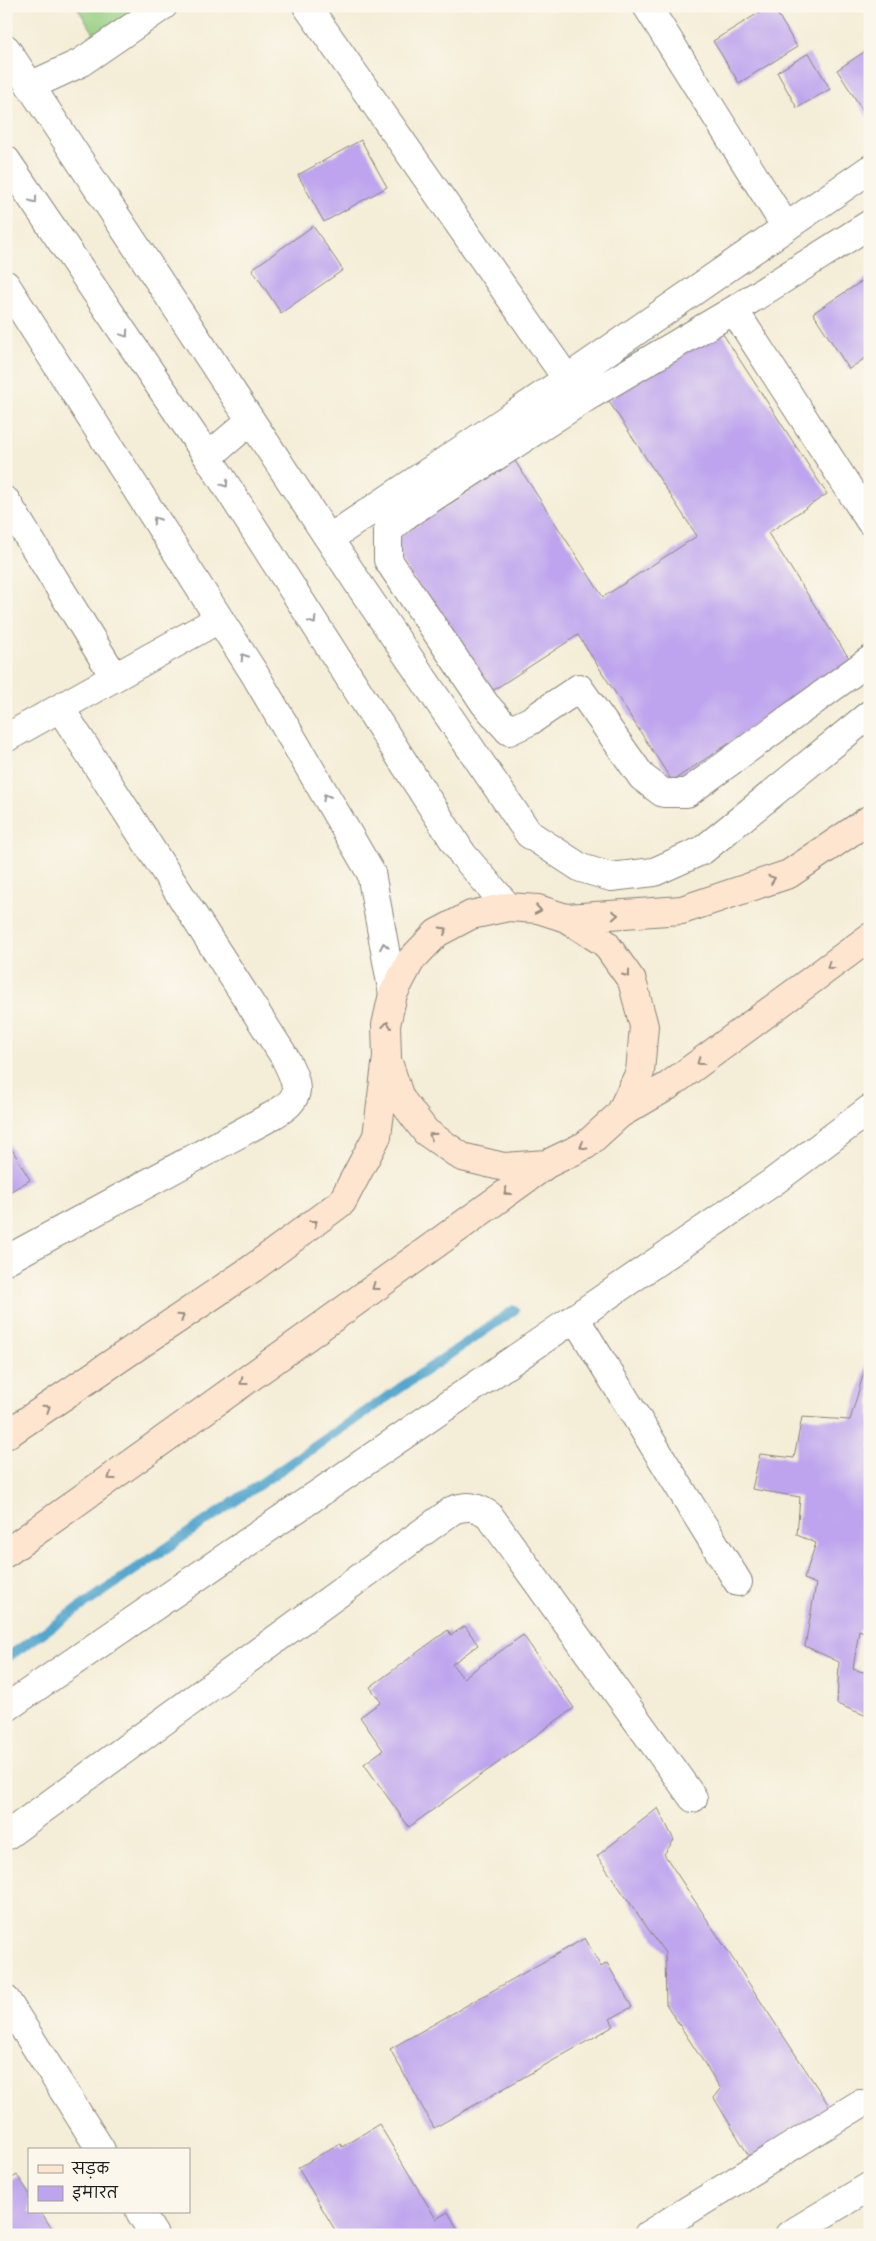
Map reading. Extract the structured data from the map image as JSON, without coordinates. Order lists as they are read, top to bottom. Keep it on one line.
{"legend":["सड़क","इमारत"]}
